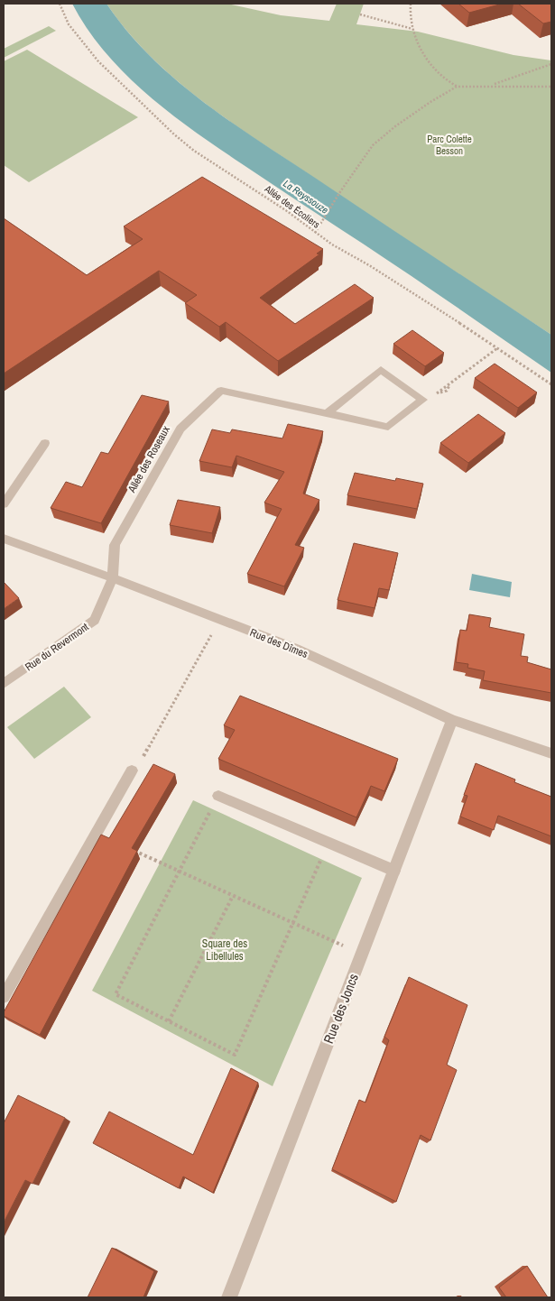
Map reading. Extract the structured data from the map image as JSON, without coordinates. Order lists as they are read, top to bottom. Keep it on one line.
{"streets":{"street":["Allée des Roseaux","Rue des Dîmes","Rue du Revermont","Rue des Joncs"],"path":["Allée des Écoliers"]},"crossings":[["Allée des Roseaux","Rue des Dîmes"],["Allée des Roseaux","Rue du Revermont"],["Rue des Dîmes","Rue du Revermont"],["Rue des Dîmes","Rue des Joncs"]],"water":["La Reyssouze"],"parks":["Parc Colette Besson","Square des Libellules"]}
